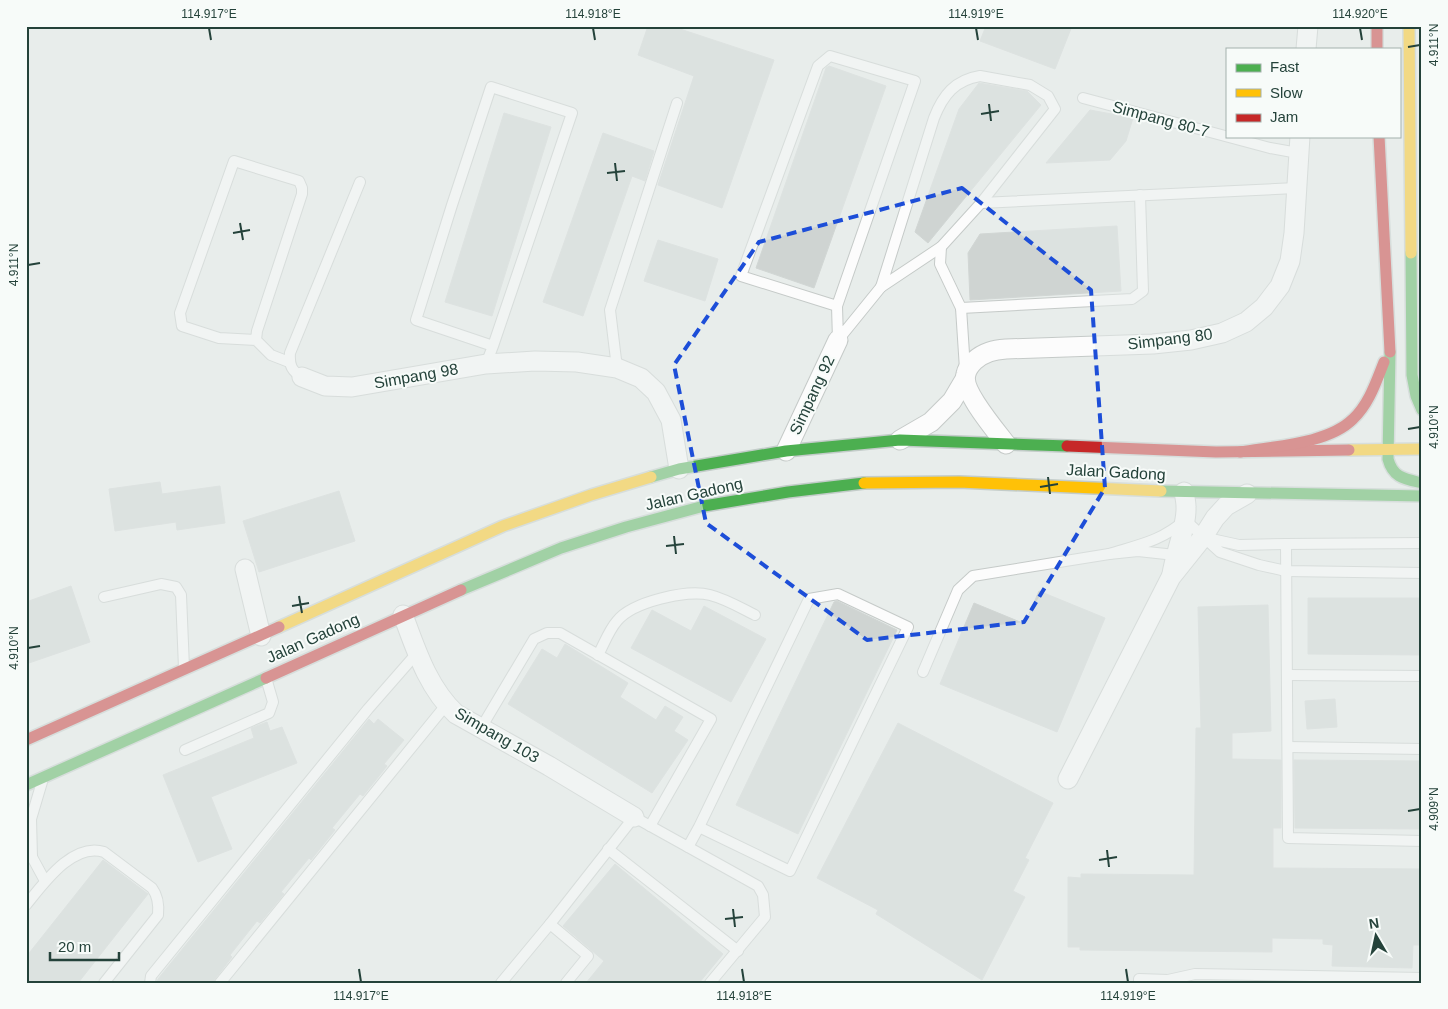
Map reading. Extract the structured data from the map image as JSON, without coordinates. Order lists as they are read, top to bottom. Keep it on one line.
{"streets":{"main road":["Jalan Gadong"],"street":["Simpang 80","Simpang 98","Simpang 92","Simpang 103"],"lane":["Simpang 80-7"]},"crossings":[["Simpang 80-7","Simpang 80"],["Simpang 80","Jalan Gadong"],["Simpang 98","Jalan Gadong"],["Simpang 92","Jalan Gadong"],["Jalan Gadong","Simpang 103"]],"legend":["Fast","Slow","Jam"],"scale_bar":"20 m","north":"top","coordinates":["114.917°E","114.918°E","114.919°E","114.920°E","4.911°N","4.910°N","4.909°N"]}
